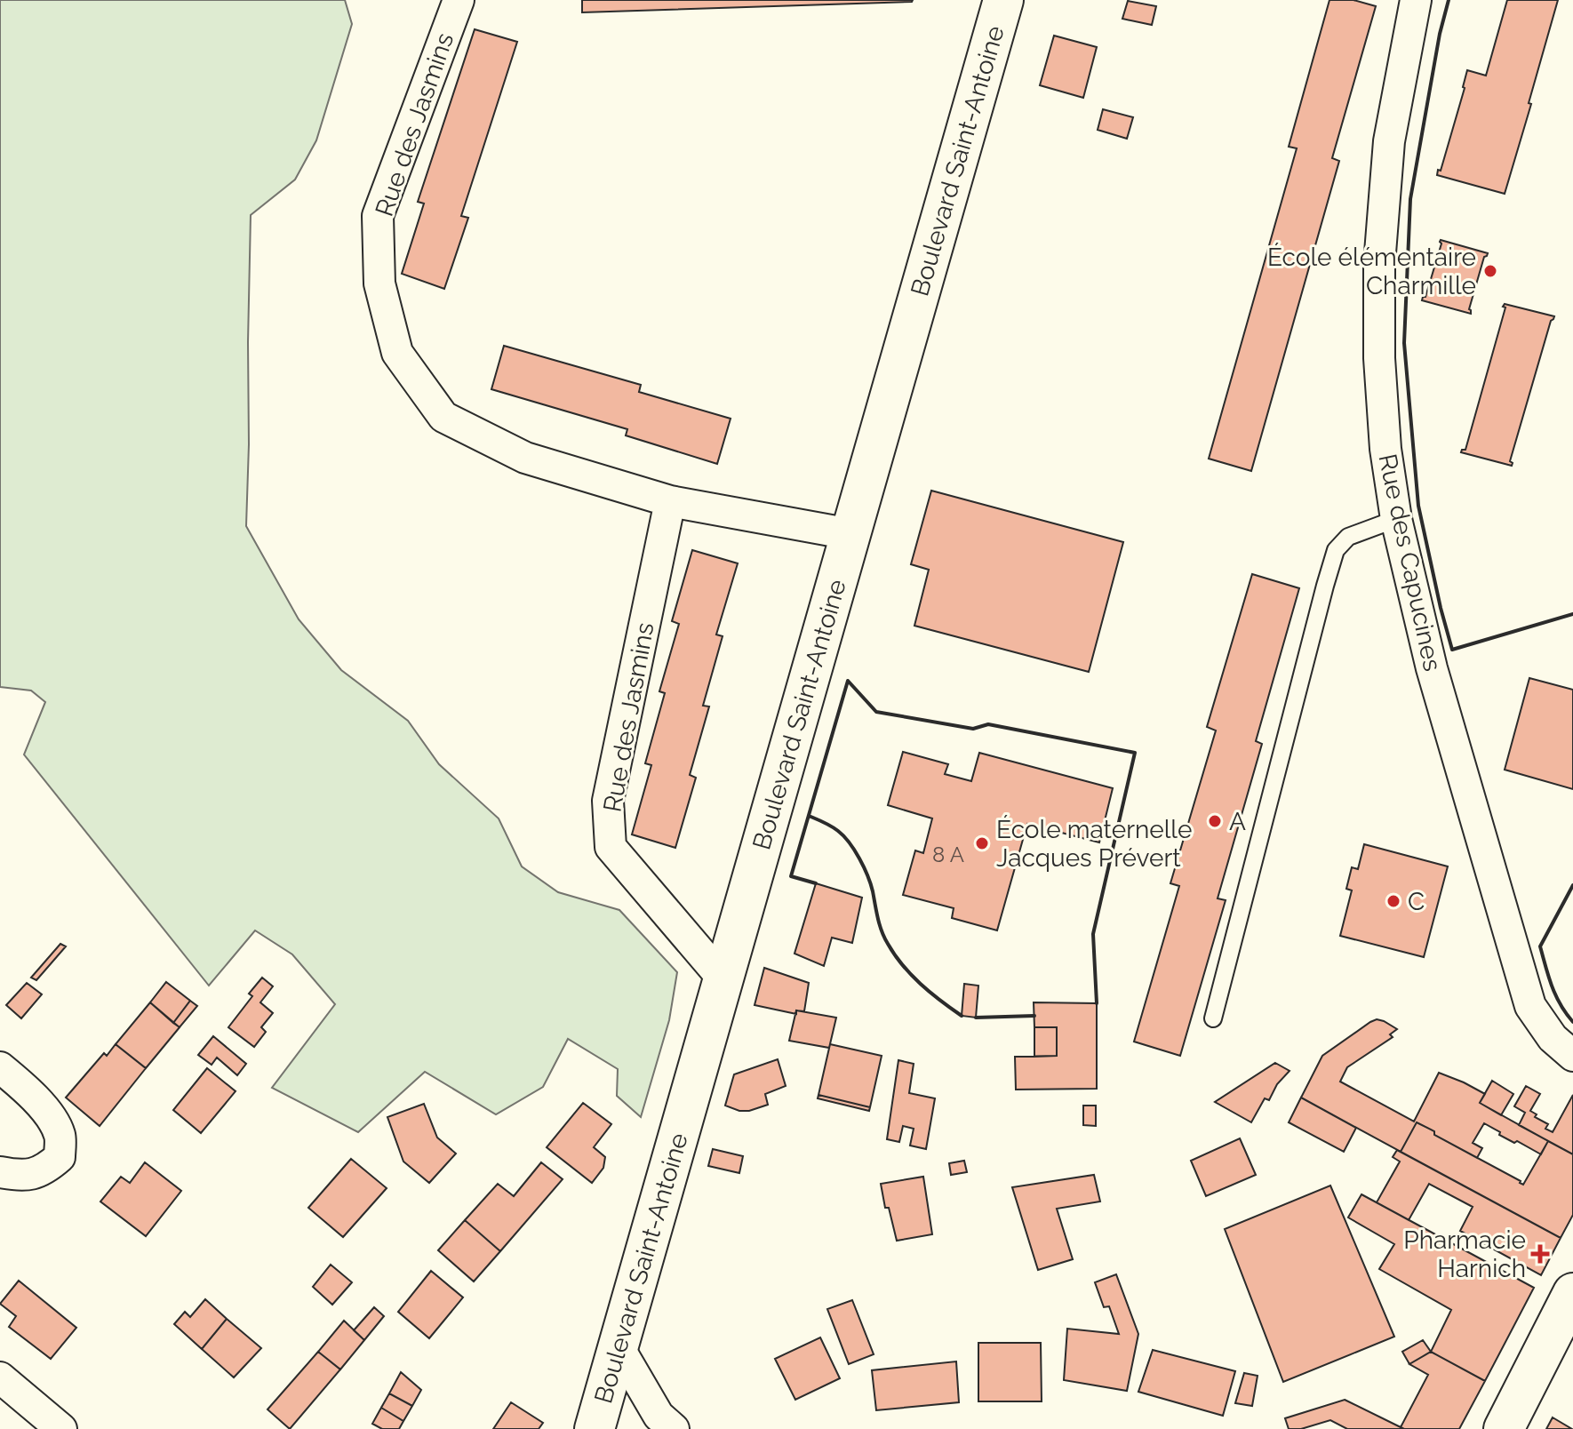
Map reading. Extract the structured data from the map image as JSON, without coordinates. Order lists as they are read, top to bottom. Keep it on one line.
{"streets":{"street":["Rue des Jasmins","Boulevard Saint-Antoine","Rue des Capucines"]},"crossings":[["Rue des Jasmins","Boulevard Saint-Antoine"]],"places":{"other":["École élémentaire Charmille","A","École maternelle Jacques Prévert","C"],"health":["Pharmacie Harnich"]},"house_numbers":["8 A"]}
